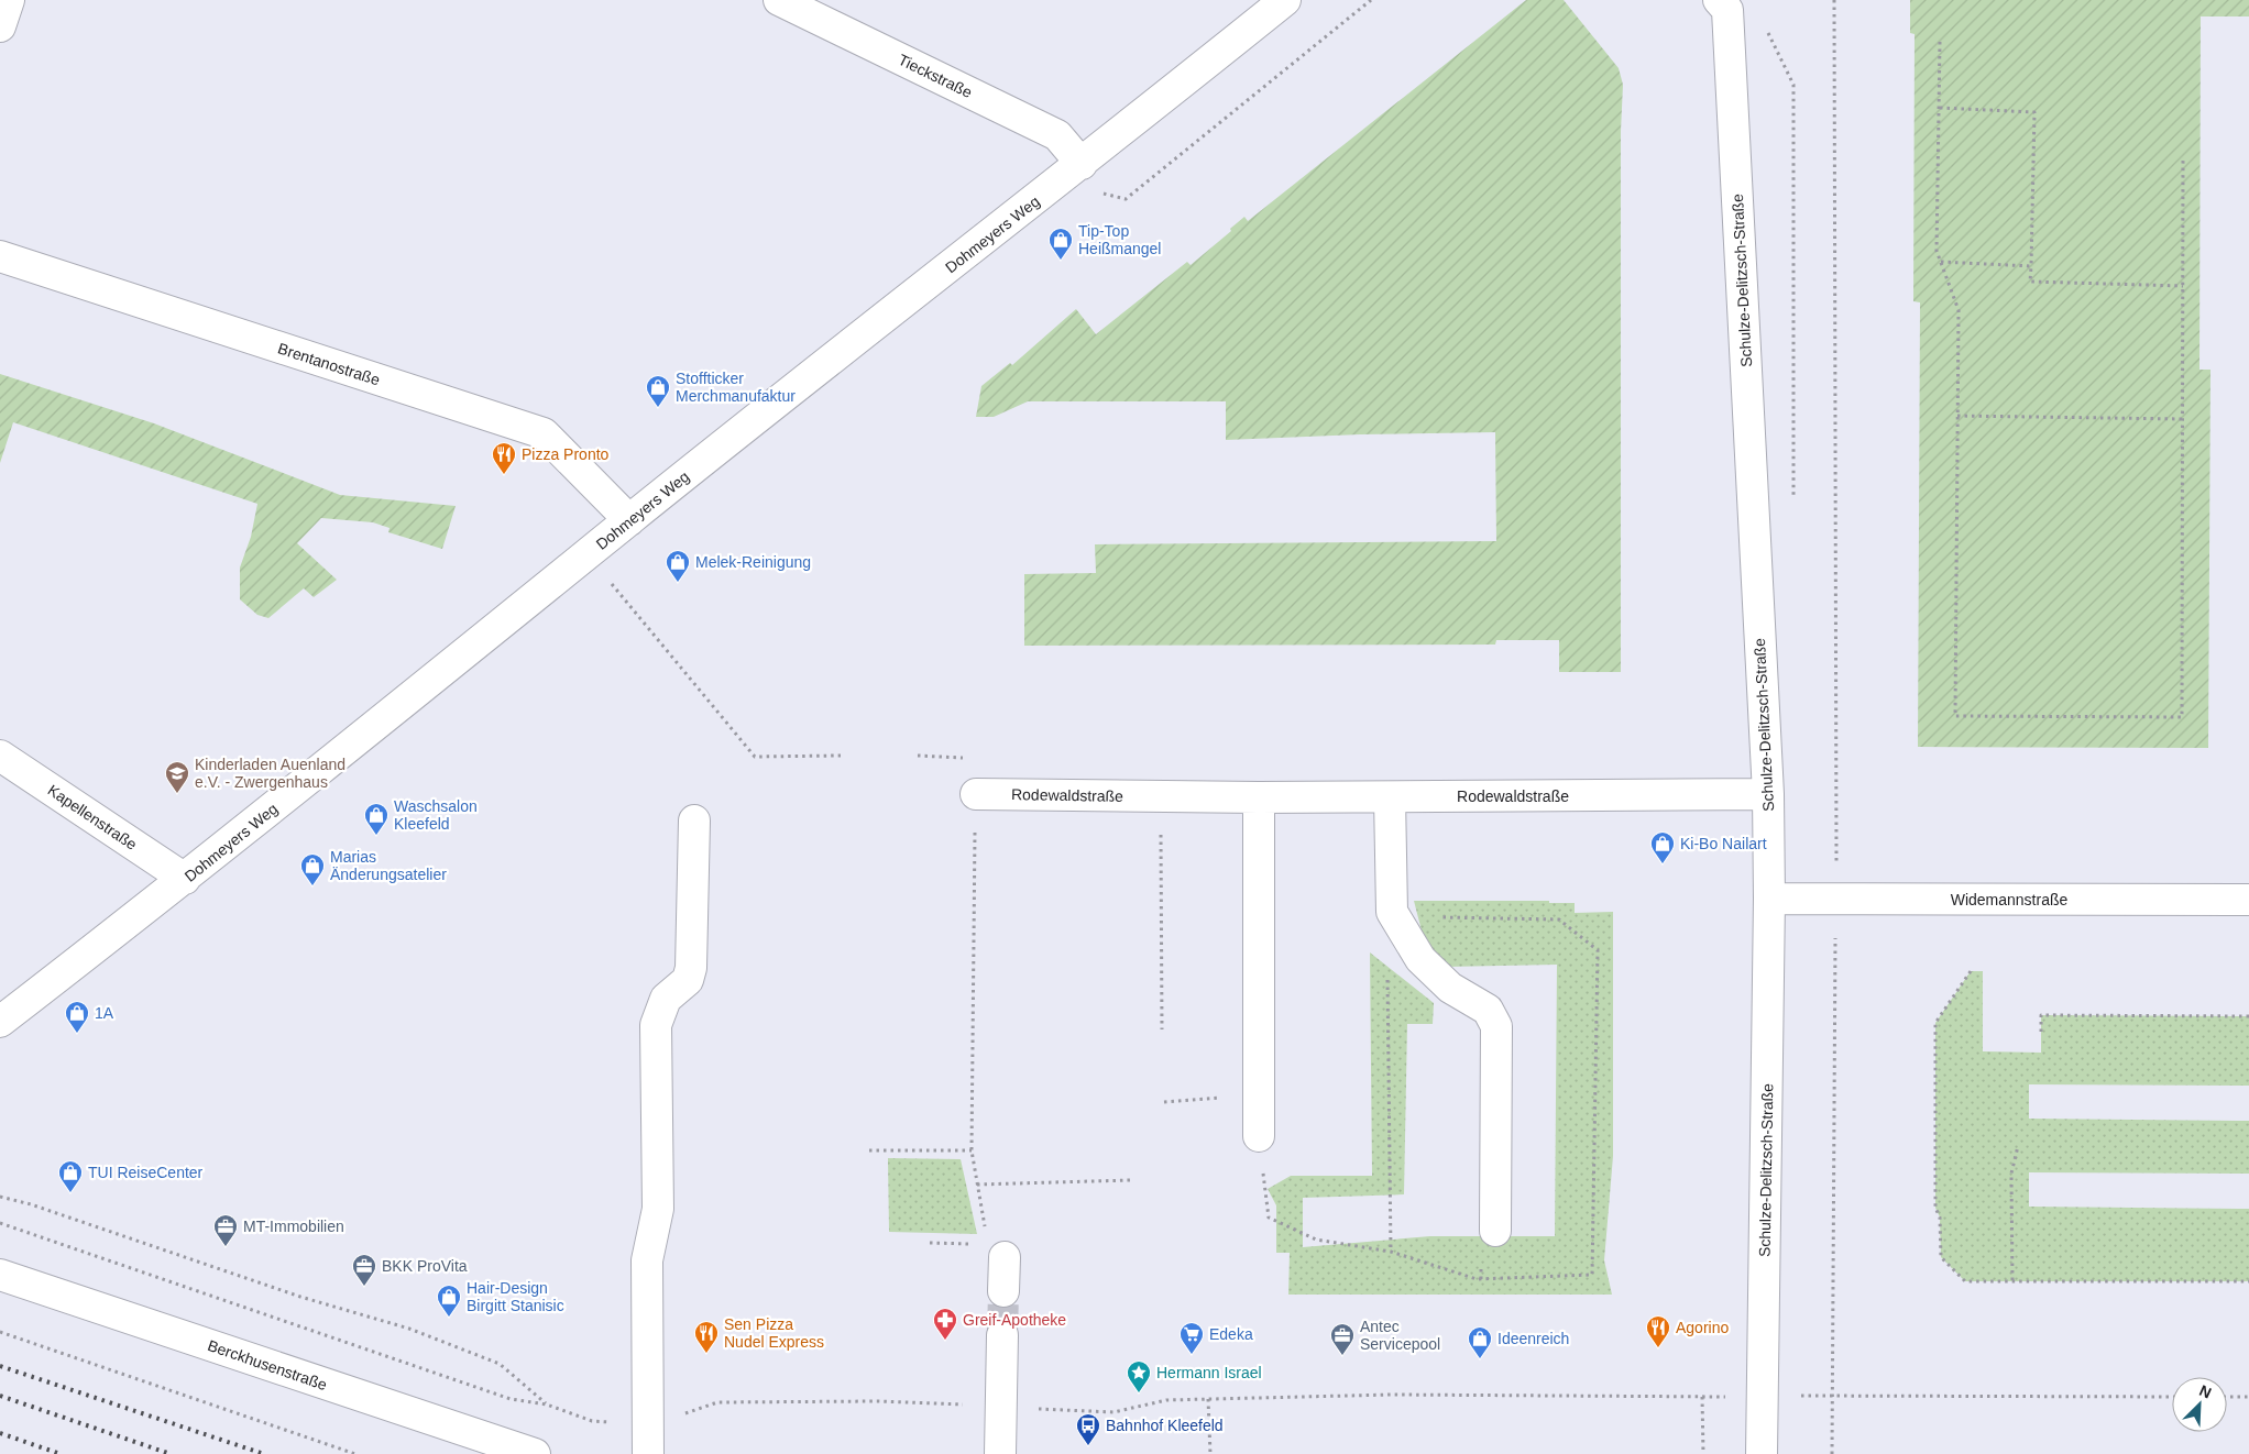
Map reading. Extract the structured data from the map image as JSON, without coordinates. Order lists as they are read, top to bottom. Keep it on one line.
{"streets":{"street":["Tieckstraße","Dohmeyers Weg","Schulze-Delitzsch-Straße","Brentanostraße","Rodewaldstraße","Kapellenstraße","Widemannstraße","Berckhusenstraße"]},"crossings":[["Tieckstraße","Dohmeyers Weg"],["Dohmeyers Weg","Brentanostraße"],["Dohmeyers Weg","Kapellenstraße"],["Schulze-Delitzsch-Straße","Rodewaldstraße"],["Schulze-Delitzsch-Straße","Widemannstraße"]],"places":{"shop":["Tip-Top Heißmangel","Stoffticker Merchmanufaktur","Melek-Reinigung","Waschsalon Kleefeld","Ki-Bo Nailart","Marias Änderungsatelier","1A","TUI ReiseCenter","Hair-Design Birgitt Stanisic","Ideenreich"],"restaurant":["Pizza Pronto","Agorino","Sen Pizza Nudel Express"],"school or university":["Kinderladen Auenland e.V. - Zwergenhaus"],"office":["MT-Immobilien","BKK ProVita","Antec Servicepool"],"pharmacy":["Greif-Apotheke"],"supermarket":["Edeka"],"place":["Hermann Israel"],"bus stop":["Bahnhof Kleefeld"]},"north":"top right"}
